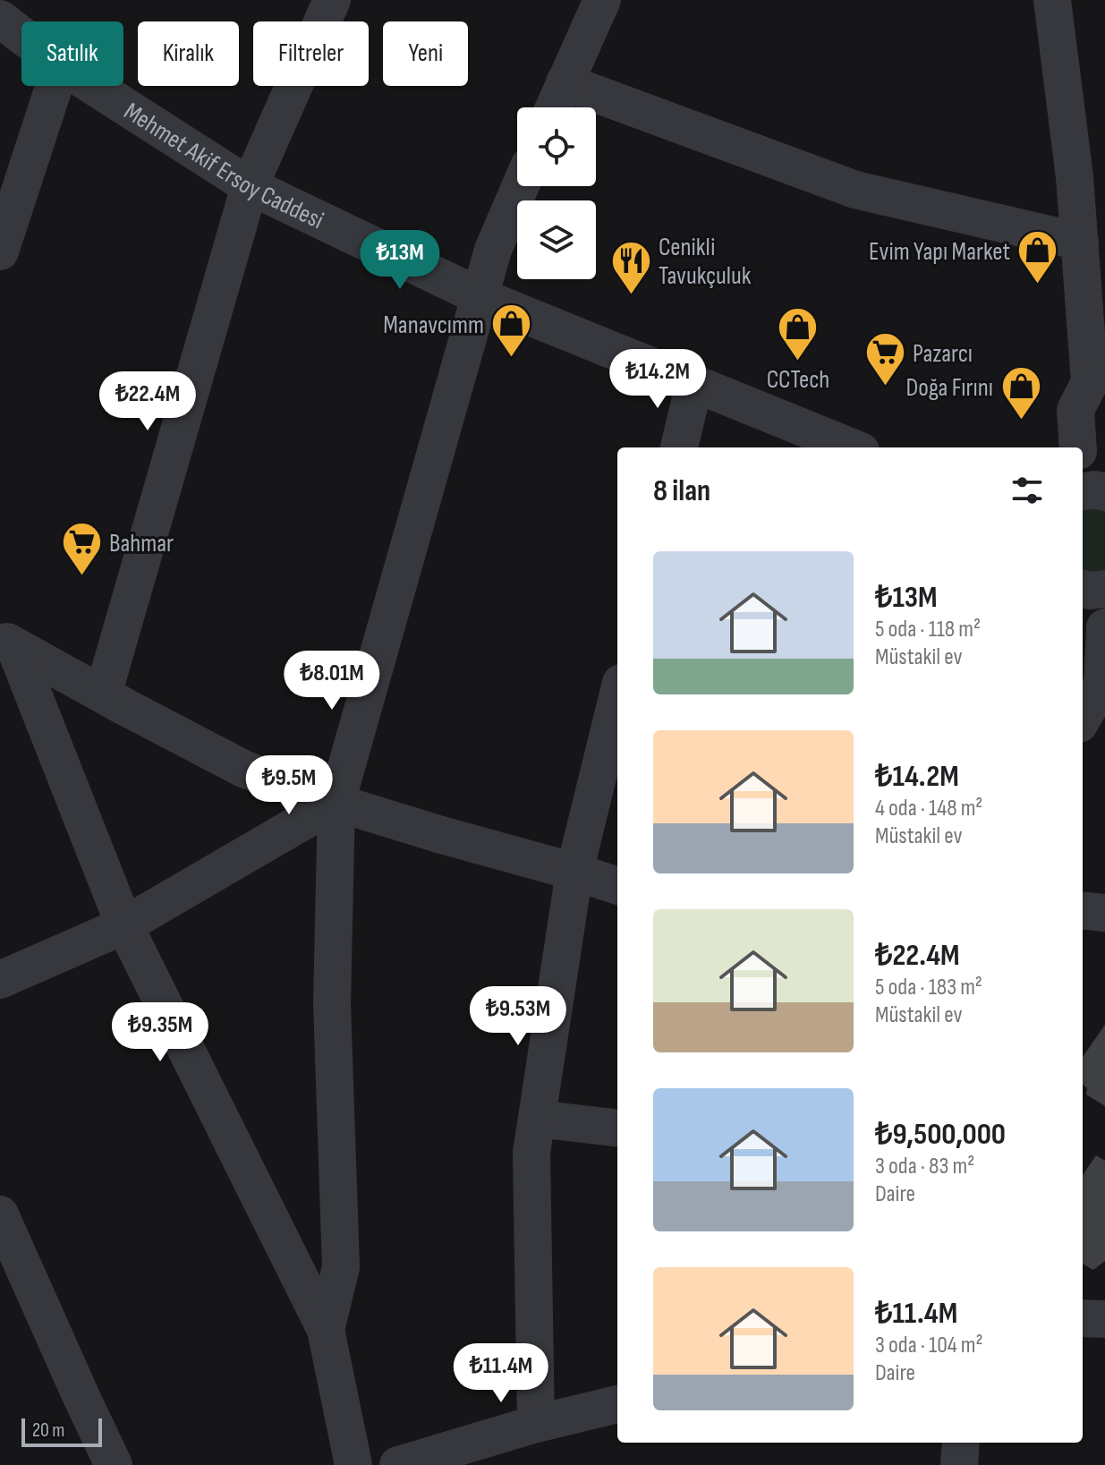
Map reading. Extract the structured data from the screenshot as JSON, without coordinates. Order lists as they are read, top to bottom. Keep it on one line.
{"streets":{"street":["Mehmet Akif Ersoy Caddesi"]},"places":{"shop":["Evim Yapı Market","Manavcımm","CCTech","Doğa Fırını"],"restaurant":["Cenikli Tavukçuluk"],"supermarket":["Pazarcı","Bahmar"]},"scale_bar":"20 m","page":{"chip":["Satılık","Kiralık","Filtreler","Yeni"],"price":["₺13M","₺14.2M","₺22.4M","₺8.01M","₺9.5M","₺9.53M","₺9.35M","₺11.4M"],"heading":"8 ilan","list":[{"name":"₺13M","note":"5 oda · 118 m² · Müstakil ev"},{"name":"₺14.2M","note":"4 oda · 148 m² · Müstakil ev"},{"name":"₺22.4M","note":"5 oda · 183 m² · Müstakil ev"},{"name":"₺9,500,000","note":"3 oda · 83 m² · Daire"},{"name":"₺11.4M","note":"3 oda · 104 m² · Daire"}],"scale":"20 m"}}
